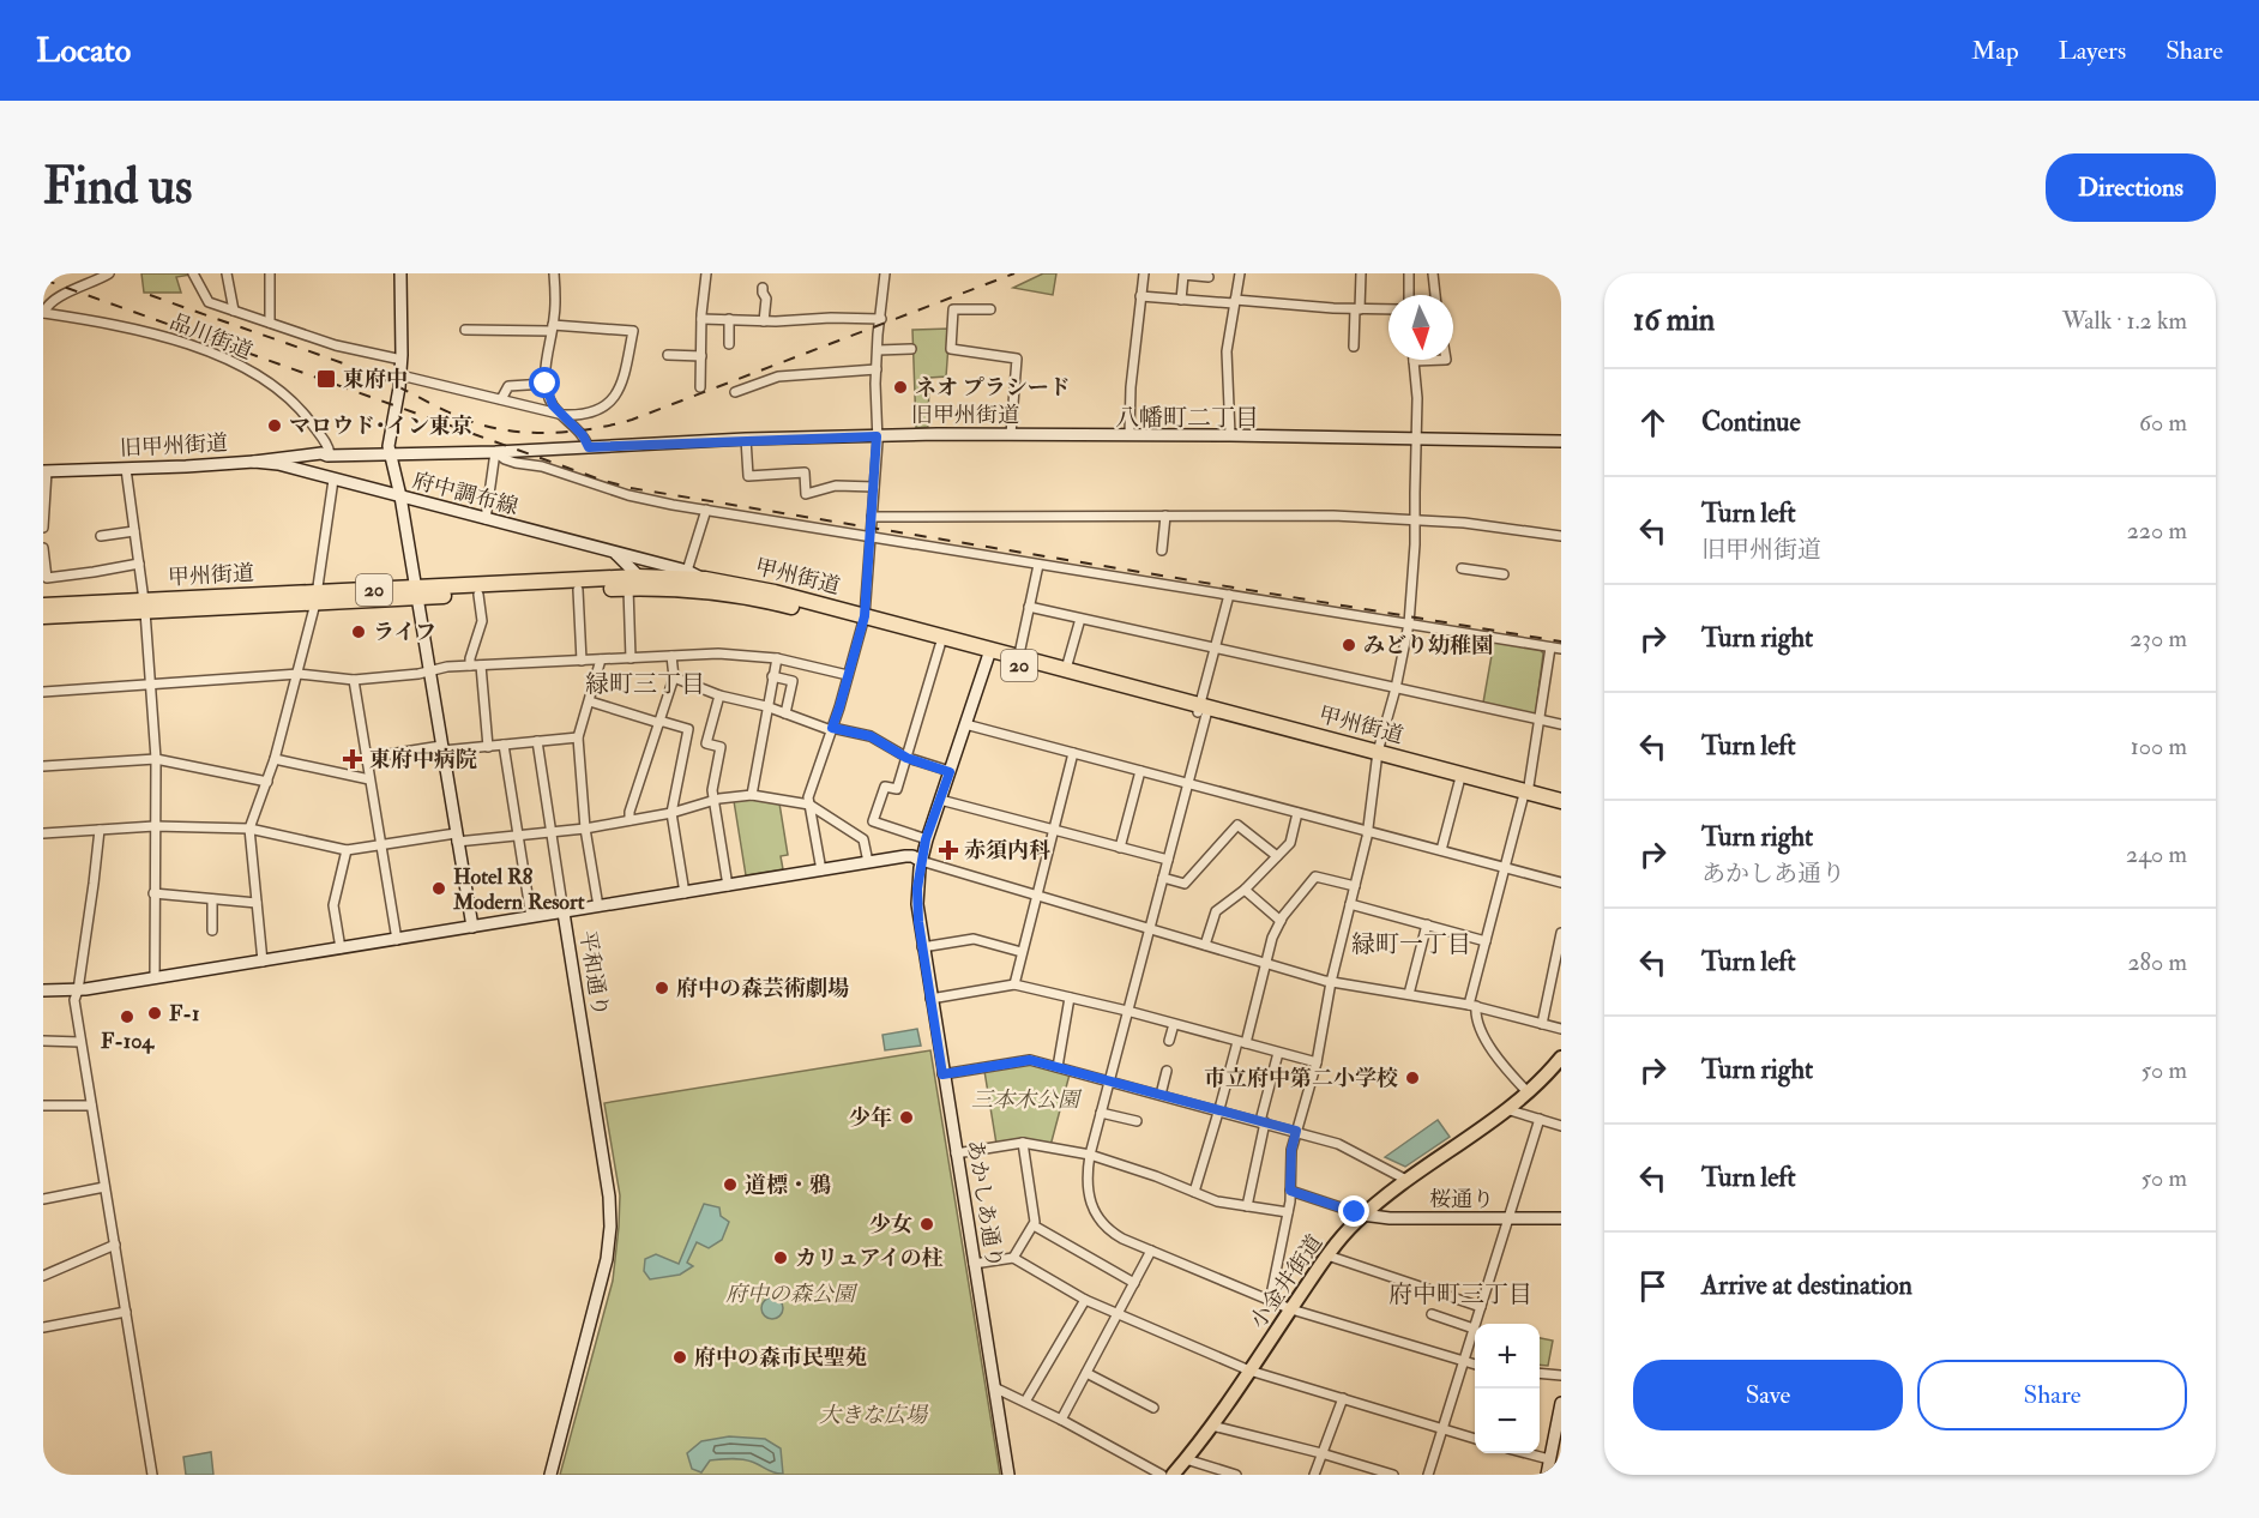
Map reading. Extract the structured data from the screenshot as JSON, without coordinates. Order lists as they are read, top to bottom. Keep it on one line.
{"streets":{"highway":["甲州街道","20"],"main road":["小金井街道"],"street":["品川街道","旧甲州街道","府中調布線","平和通り","桜通り","あかしあ通り"]},"crossings":[["品川街道","旧甲州街道"],["旧甲州街道","府中調布線"],["府中調布線","甲州街道"],["甲州街道","あかしあ通り"],["桜通り","小金井街道"]],"districts":["八幡町二丁目","緑町三丁目","緑町一丁目","府中町三丁目"],"parks":["三本木公園","府中の森公園","大きな広場"],"places":{"transit":["東府中"],"other":["ネオ プラシード","マロウド･イン東京","ライフ","みどり幼稚園","Hotel R8 Modern Resort","府中の森芸術劇場","F-1","F-104","市立府中第二小学校","少年","道標・鴉","少女","カリュアイの柱","府中の森市民聖苑"],"health":["東府中病院","赤須内科"]},"north":"bottom","page":{"header":"Locato","nav":["Map","Layers","Share"],"buttons":["Directions",["Save","Share"]],"title":"Find us","heading":["16 min","Walk · 1.2 km"],"list":[["Continue","60 m"],["Turn left","旧甲州街道","220 m"],["Turn right","230 m"],["Turn left","100 m"],["Turn right","あかしあ通り","240 m"],["Turn left","280 m"],["Turn right","50 m"],["Turn left","50 m"],"Arrive at destination"],"map_buttons":["+","−"]}}
